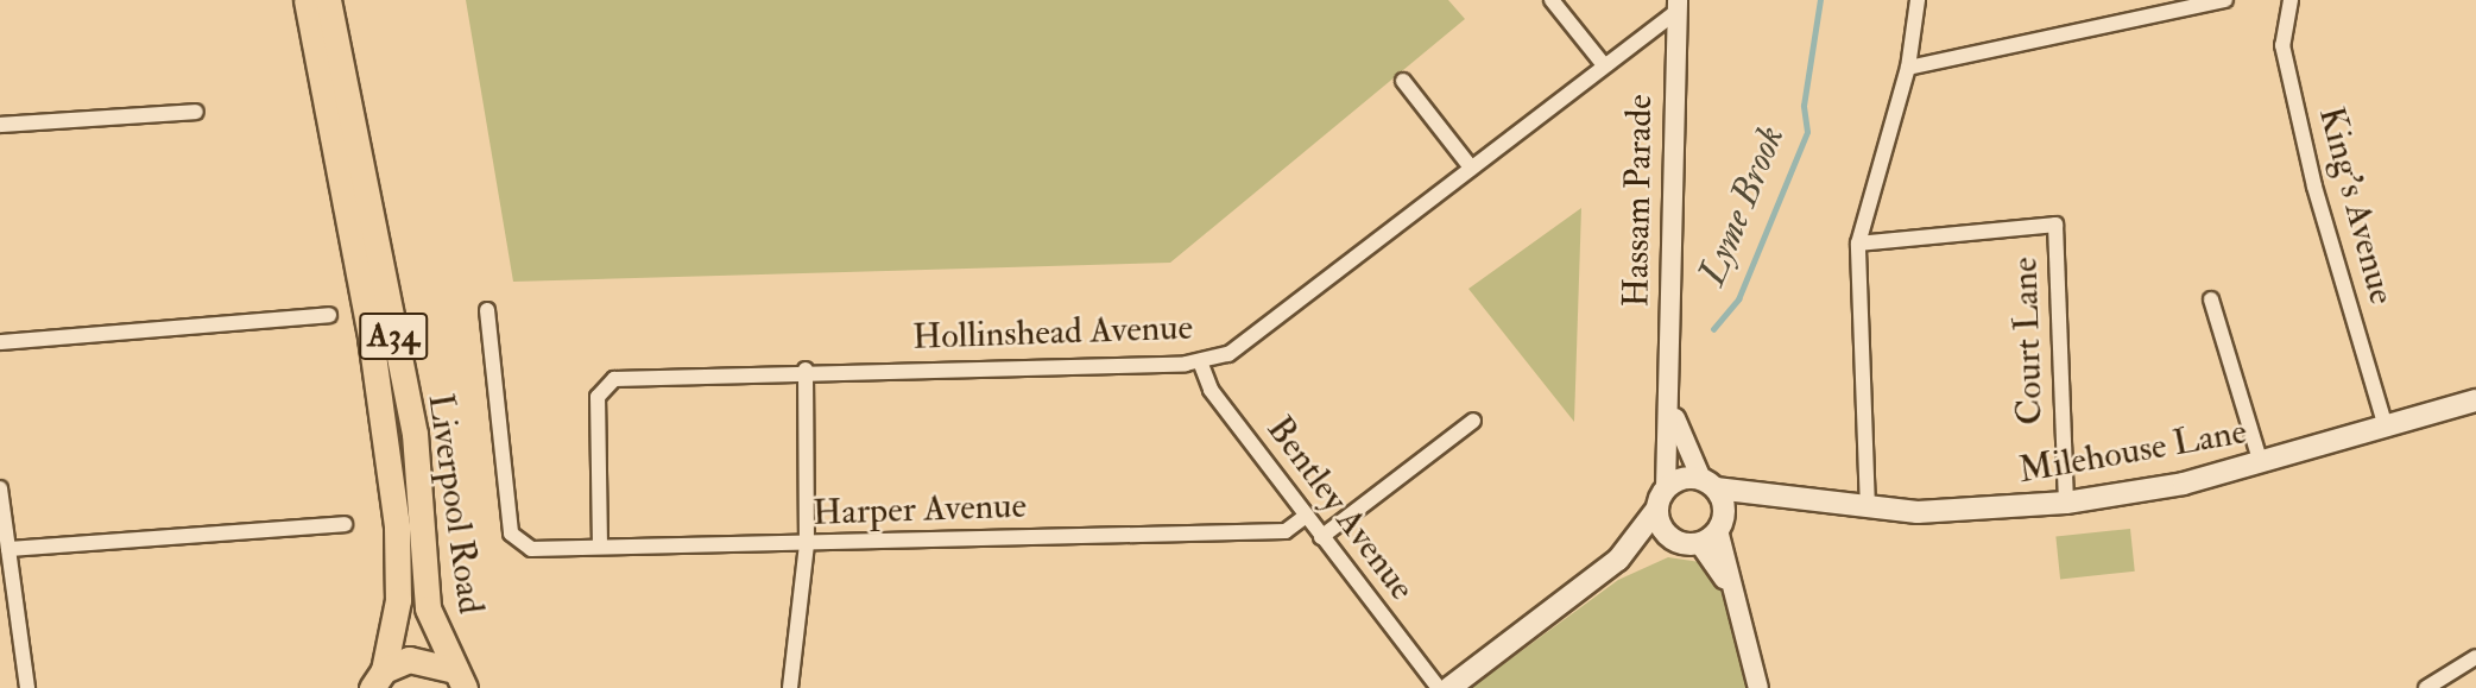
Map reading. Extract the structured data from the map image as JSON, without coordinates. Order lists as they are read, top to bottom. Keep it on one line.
{"streets":{"highway":["A34","Liverpool Road"],"main road":["Milehouse Lane"],"street":["Hassam Parade","King's Avenue","Hollinshead Avenue","Court Lane","Bentley Avenue","Harper Avenue"]},"crossings":[["Hassam Parade","Hollinshead Avenue"],["Hassam Parade","Milehouse Lane"],["King's Avenue","Milehouse Lane"],["Hollinshead Avenue","Bentley Avenue"],["Hollinshead Avenue","Harper Avenue"],["Court Lane","Milehouse Lane"],["Bentley Avenue","Harper Avenue"]],"water":["Lyme Brook"]}
